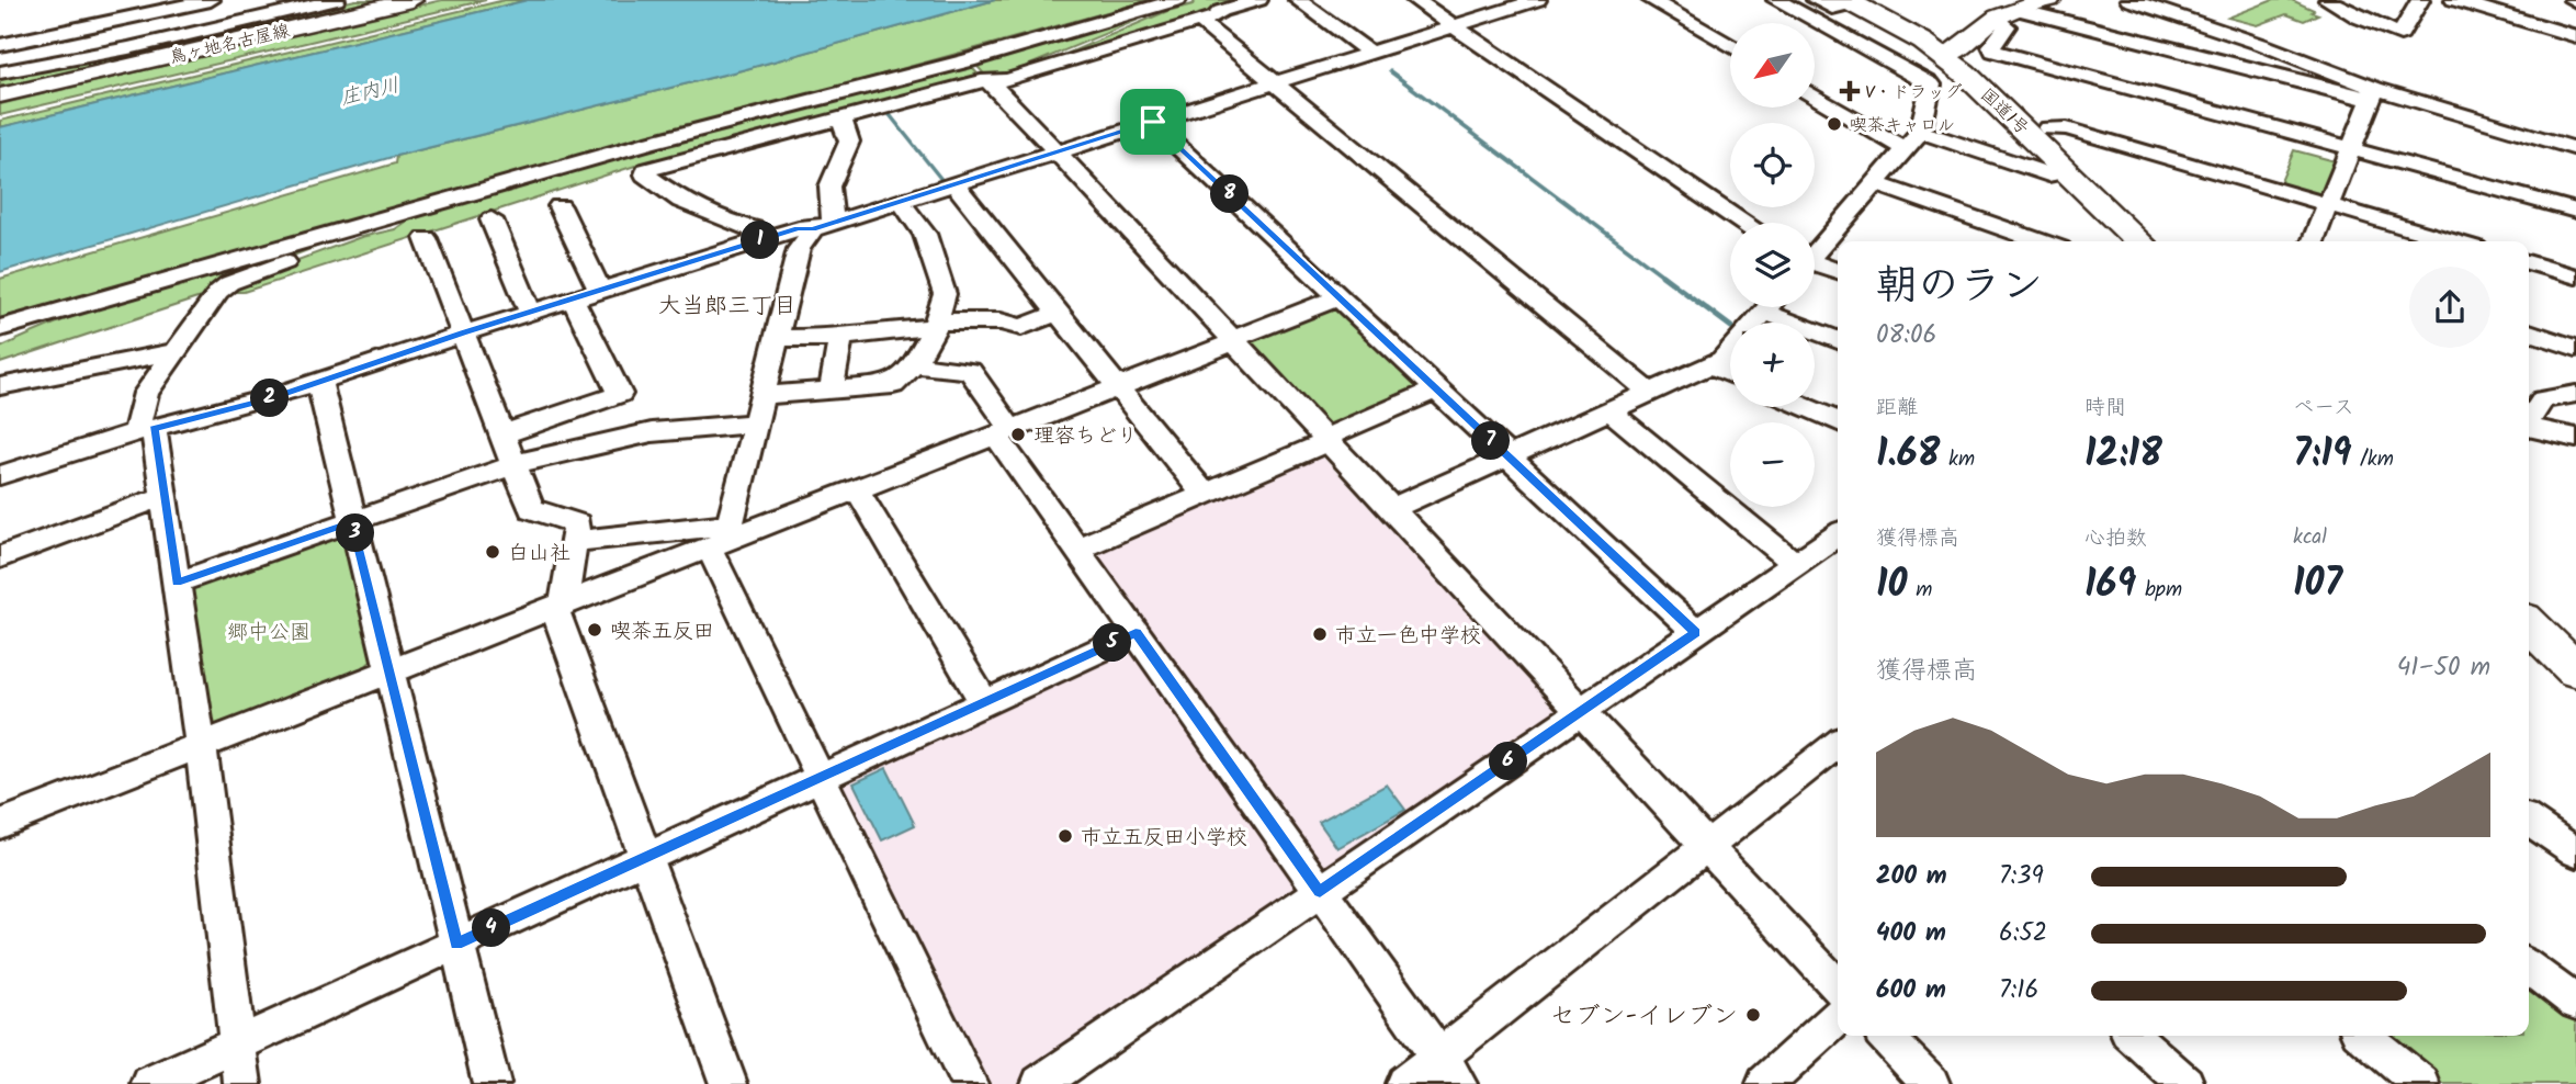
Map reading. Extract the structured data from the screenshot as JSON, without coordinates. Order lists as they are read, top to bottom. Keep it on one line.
{"streets":{"highway":["国道1号"],"main road":["鳥ヶ地名古屋線"]},"districts":["大当郎三丁目"],"water":["庄内川"],"parks":["郷中公園"],"places":{"health":["V・ドラッグ"],"other":["喫茶キャロル","理容ちどり","白山社","喫茶五反田","市立一色中学校","市立五反田小学校","セブン-イレブン"]},"north":"bottom left","page":{"map_buttons":["+","−"],"pins":["8","1","2","7","3","5","6","4"],"heading":["朝のラン","08:06"],"stats":[["距離","1.68 km"],["時間","12:18"],["ペース","7:19 /km"],["獲得標高","10 m"],["心拍数","169 bpm"],["kcal","107"]],"chart":["獲得標高","41–50 m"],"list":[{"name":"200 m","note":"7:39"},{"name":"400 m","note":"6:52"},{"name":"600 m","note":"7:16"}]}}
